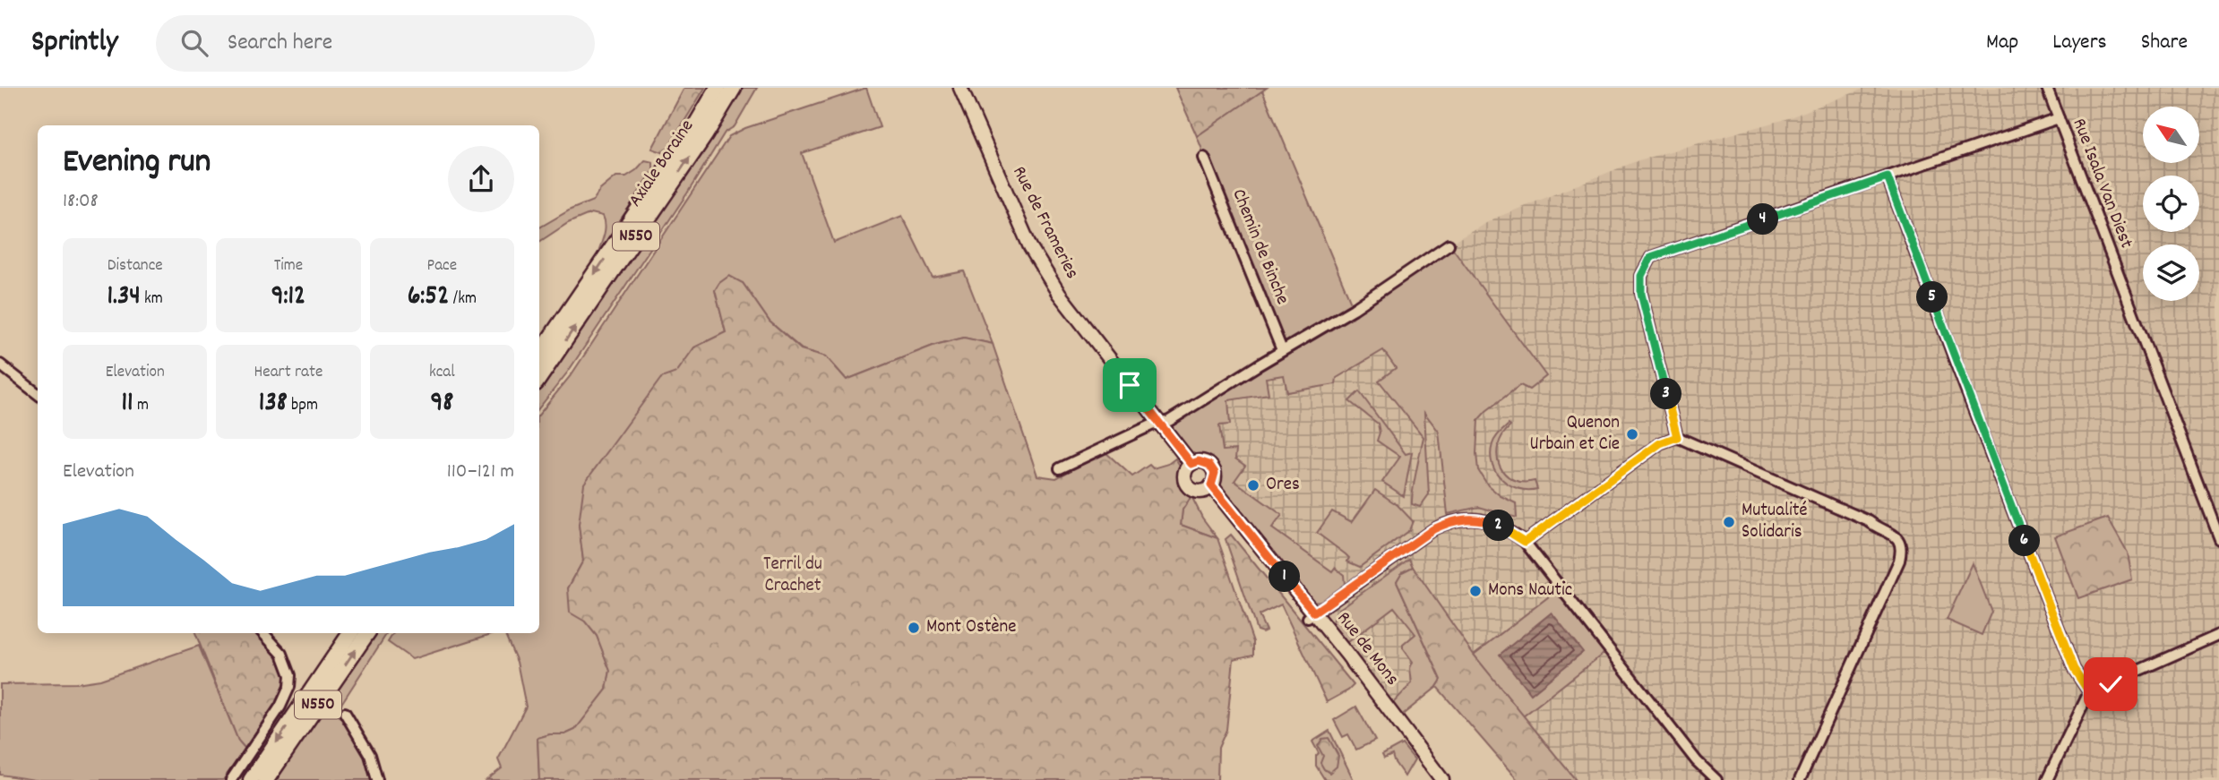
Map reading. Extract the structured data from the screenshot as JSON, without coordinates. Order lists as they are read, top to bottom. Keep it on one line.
{"streets":{"highway":["Axiale Boraine","N550"],"main road":["Rue de Frameries","Rue de Mons"],"street":["Rue Isala Van Diest","Chemin de Binche"]},"parks":["Terril du Crachet"],"places":["Quenon Urbain et Cie","Ores","Mutualité Solidaris","Mons Nautic","Mont Ostène"],"north":"top left","page":{"header":"Sprintly","search":"Search here","nav":["Map","Layers","Share"],"heading":["Evening run","18:08"],"pins":["4","5","3","2","6","1"],"stats":[["Distance","1.34 km"],["Time","9:12"],["Pace","6:52 /km"],["Elevation","11 m"],["Heart rate","138 bpm"],["kcal","98"]],"chart":["Elevation","110–121 m"]}}
